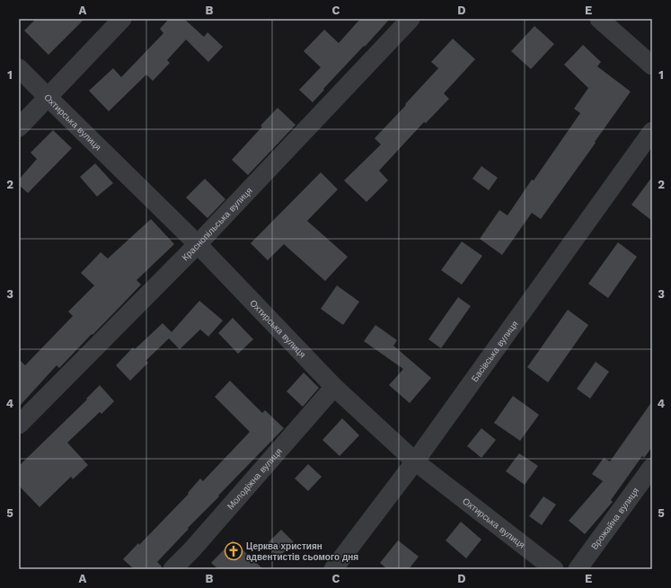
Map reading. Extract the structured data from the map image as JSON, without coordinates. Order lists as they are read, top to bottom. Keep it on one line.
{"streets":{"street":["Охтирська вулиця","Краснопільська вулиця","Басівська вулиця","Молодіжна вулиця","Врожайна вулиця"]},"crossings":[["Охтирська вулиця","Краснопільська вулиця"],["Охтирська вулиця","Басівська вулиця"],["Охтирська вулиця","Молодіжна вулиця"]],"places":{"church":["Церква християн адвентистів сьомого дня"]},"grid":{"columns":["A","B","C","D","E"],"rows":["1","2","3","4","5"]}}
